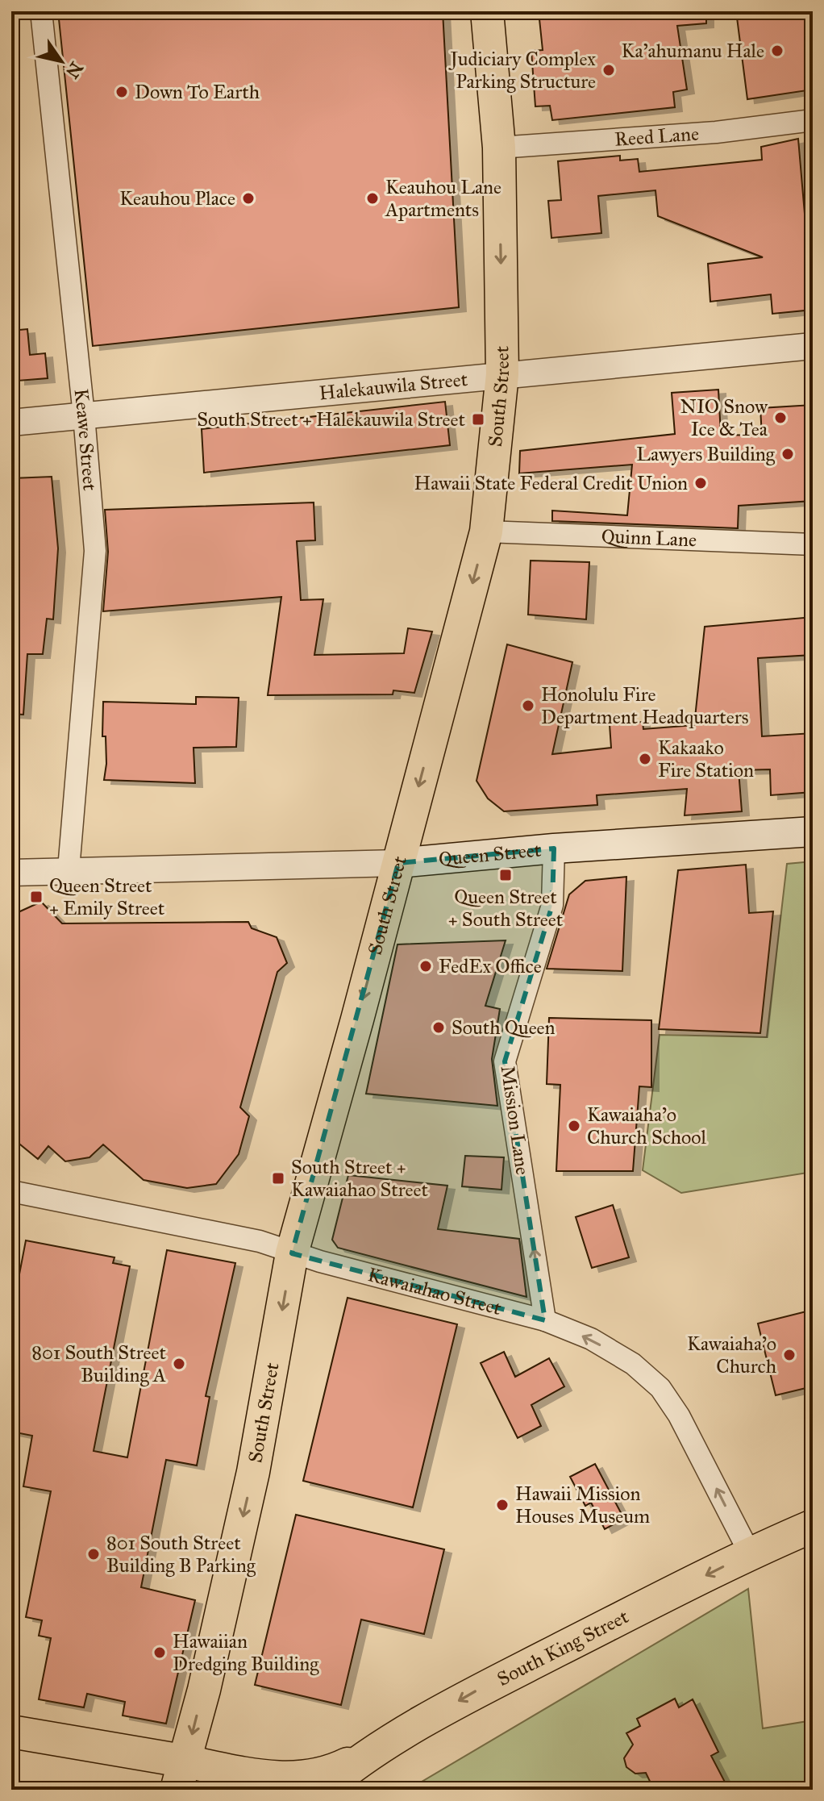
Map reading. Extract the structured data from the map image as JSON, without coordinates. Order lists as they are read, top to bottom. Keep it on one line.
{"streets":{"main road":["South Street","Queen Street","South King Street"],"street":["Reed Lane","Halekauwila Street","Keawe Street","Quinn Lane","Mission Lane","Kawaiahao Street"]},"crossings":[["Reed Lane","South Street"],["Halekauwila Street","South Street"],["Halekauwila Street","Keawe Street"],["South Street","Quinn Lane"],["South Street","Queen Street"],["South Street","Kawaiahao Street"],["Keawe Street","Queen Street"],["Queen Street","Mission Lane"],["Mission Lane","Kawaiahao Street"],["Kawaiahao Street","South King Street"]],"one_way":["South Street","Mission Lane","Kawaiahao Street","South King Street"],"places":{"other":["Ka'ahumanu Hale","Judiciary Complex Parking Structure","Down To Earth","Keauhou Place","Keauhou Lane Apartments","NIO Snow Ice & Tea","Lawyers Building","Hawaii State Federal Credit Union","Honolulu Fire Department Headquarters","Kakaako Fire Station","FedEx Office","South Queen","Kawaiaha'o Church School","Kawaiaha'o Church","801 South Street Building A","Hawaii Mission Houses Museum","801 South Street Building B Parking","Hawaiian Dredging Building"],"transit":["South Street + Halekauwila Street","Queen Street + South Street","Queen Street + Emily Street","South Street + Kawaiahao Street"]},"north":"bottom right"}
